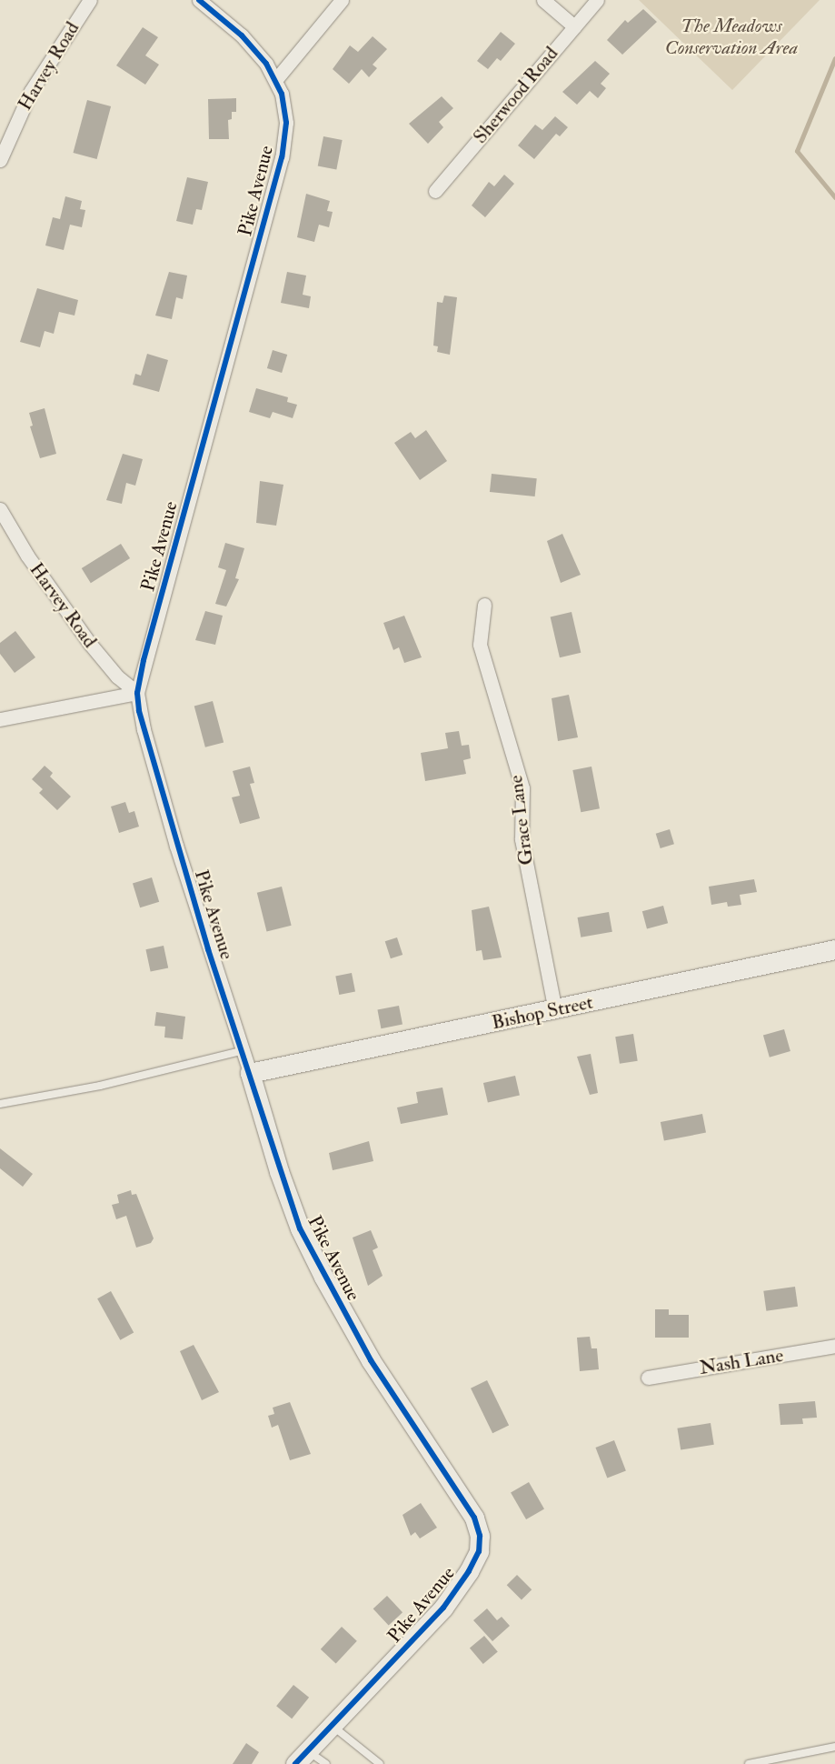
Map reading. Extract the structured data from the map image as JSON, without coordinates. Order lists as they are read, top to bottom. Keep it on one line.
{"streets":{"street":["Harvey Road","Sherwood Road","Pike Avenue","Grace Lane","Bishop Street","Nash Lane"]},"crossings":[["Harvey Road","Pike Avenue"],["Pike Avenue","Bishop Street"],["Grace Lane","Bishop Street"]],"parks":["The Meadows Conservation Area"]}
